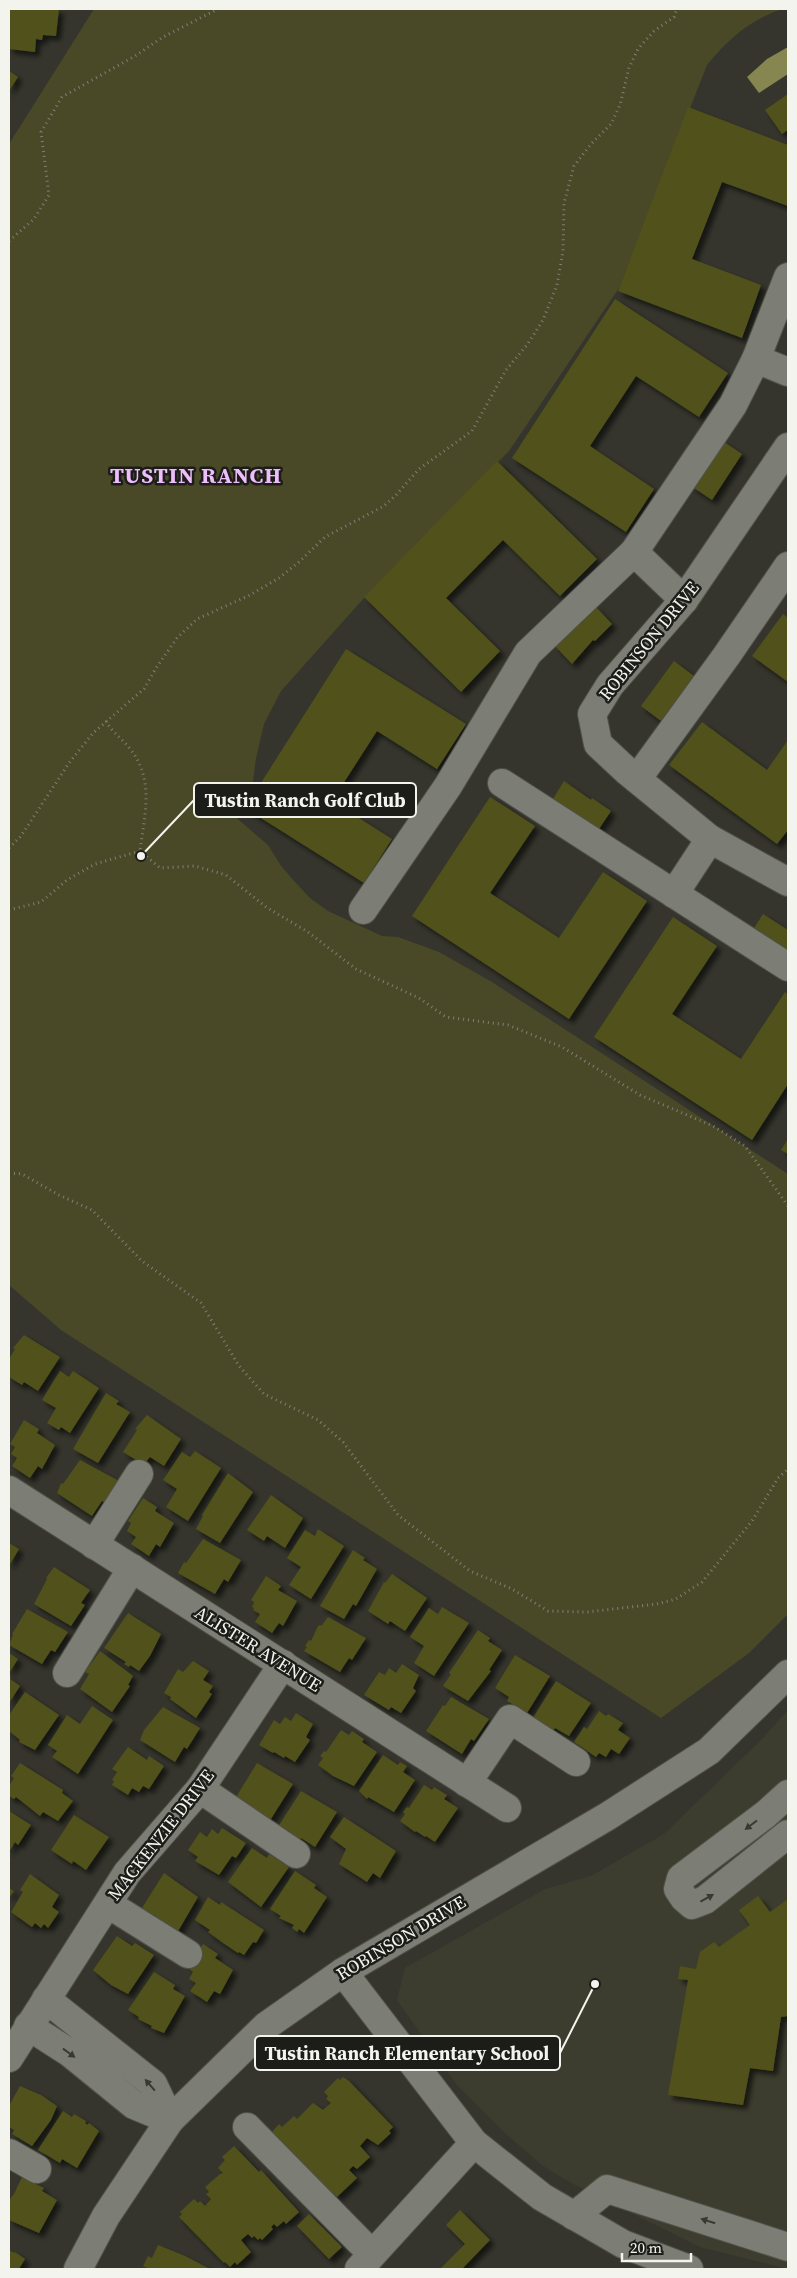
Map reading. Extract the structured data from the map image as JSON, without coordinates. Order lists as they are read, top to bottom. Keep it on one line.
{"streets":{"street":["ROBINSON DRIVE","ALISTER AVENUE","MACKENZIE DRIVE"]},"crossings":[["ALISTER AVENUE","MACKENZIE DRIVE"]],"districts":["TUSTIN RANCH"],"places":["Tustin Ranch Golf Club","Tustin Ranch Elementary School"],"scale_bar":"20 m"}
